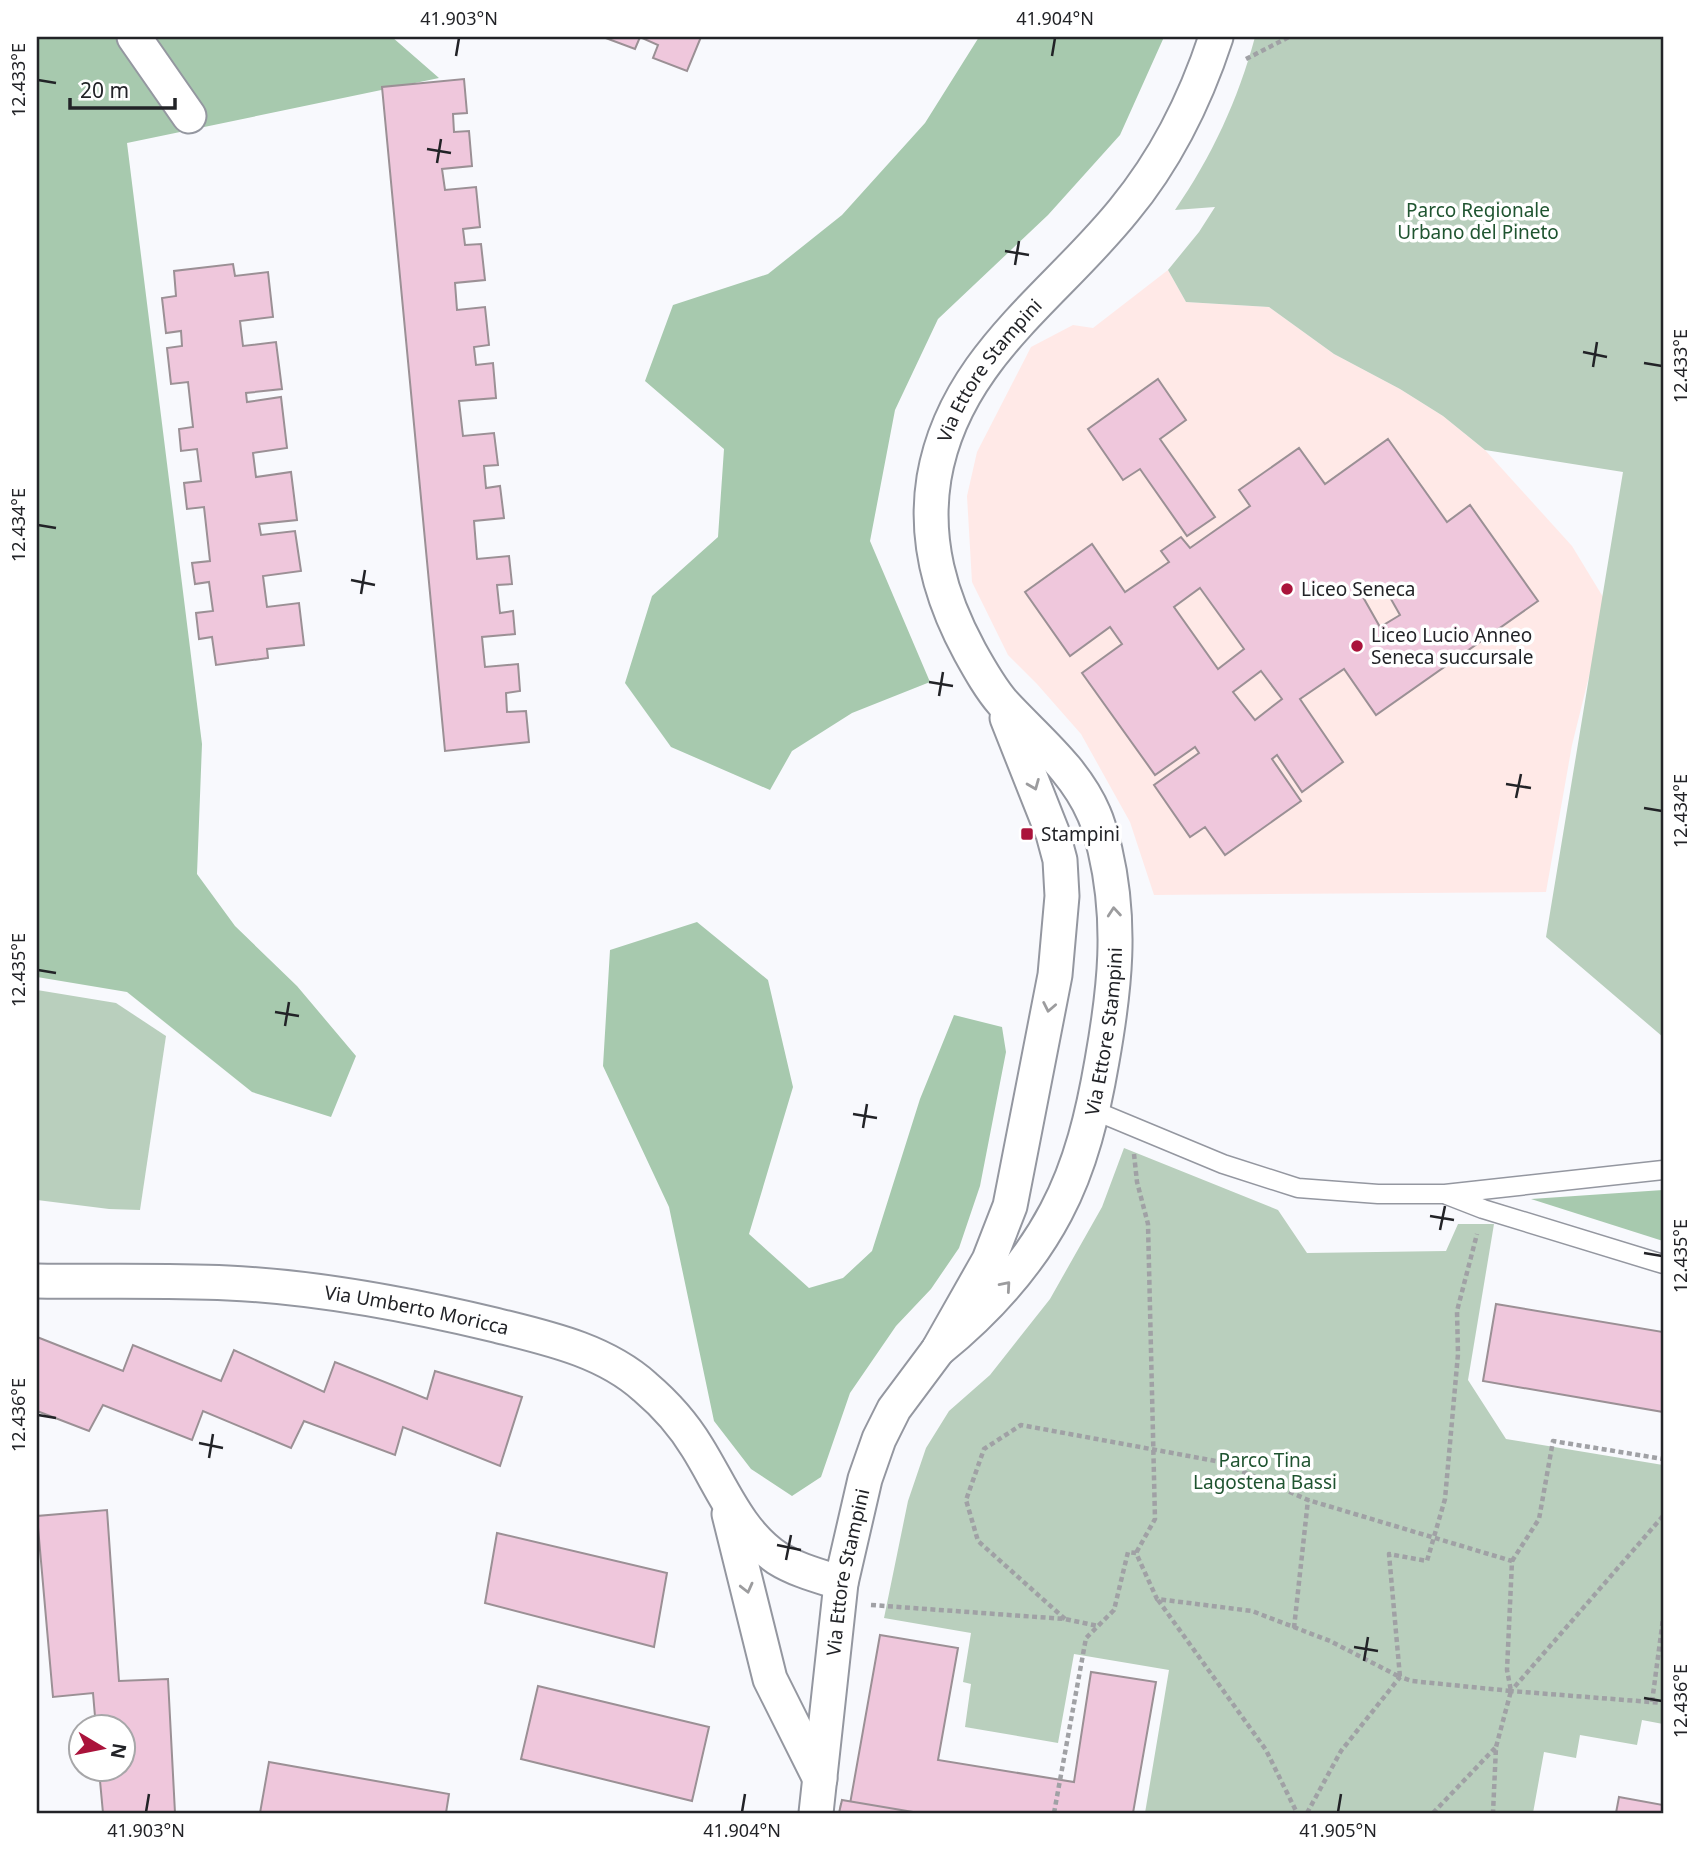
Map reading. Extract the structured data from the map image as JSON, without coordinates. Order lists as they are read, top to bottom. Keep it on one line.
{"streets":{"street":["Via Ettore Stampini","Via Umberto Moricca"]},"crossings":[["Via Ettore Stampini","Via Umberto Moricca"]],"parks":["Parco Regionale Urbano del Pineto","Parco Tina Lagostena Bassi"],"places":{"other":["Liceo Seneca","Liceo Lucio Anneo Seneca succursale"],"transit":["Stampini"]},"scale_bar":"20 m","north":"right","coordinates":["41.903°N","41.904°N","12.433°E","12.434°E","12.435°E","12.436°E","41.905°N"]}
